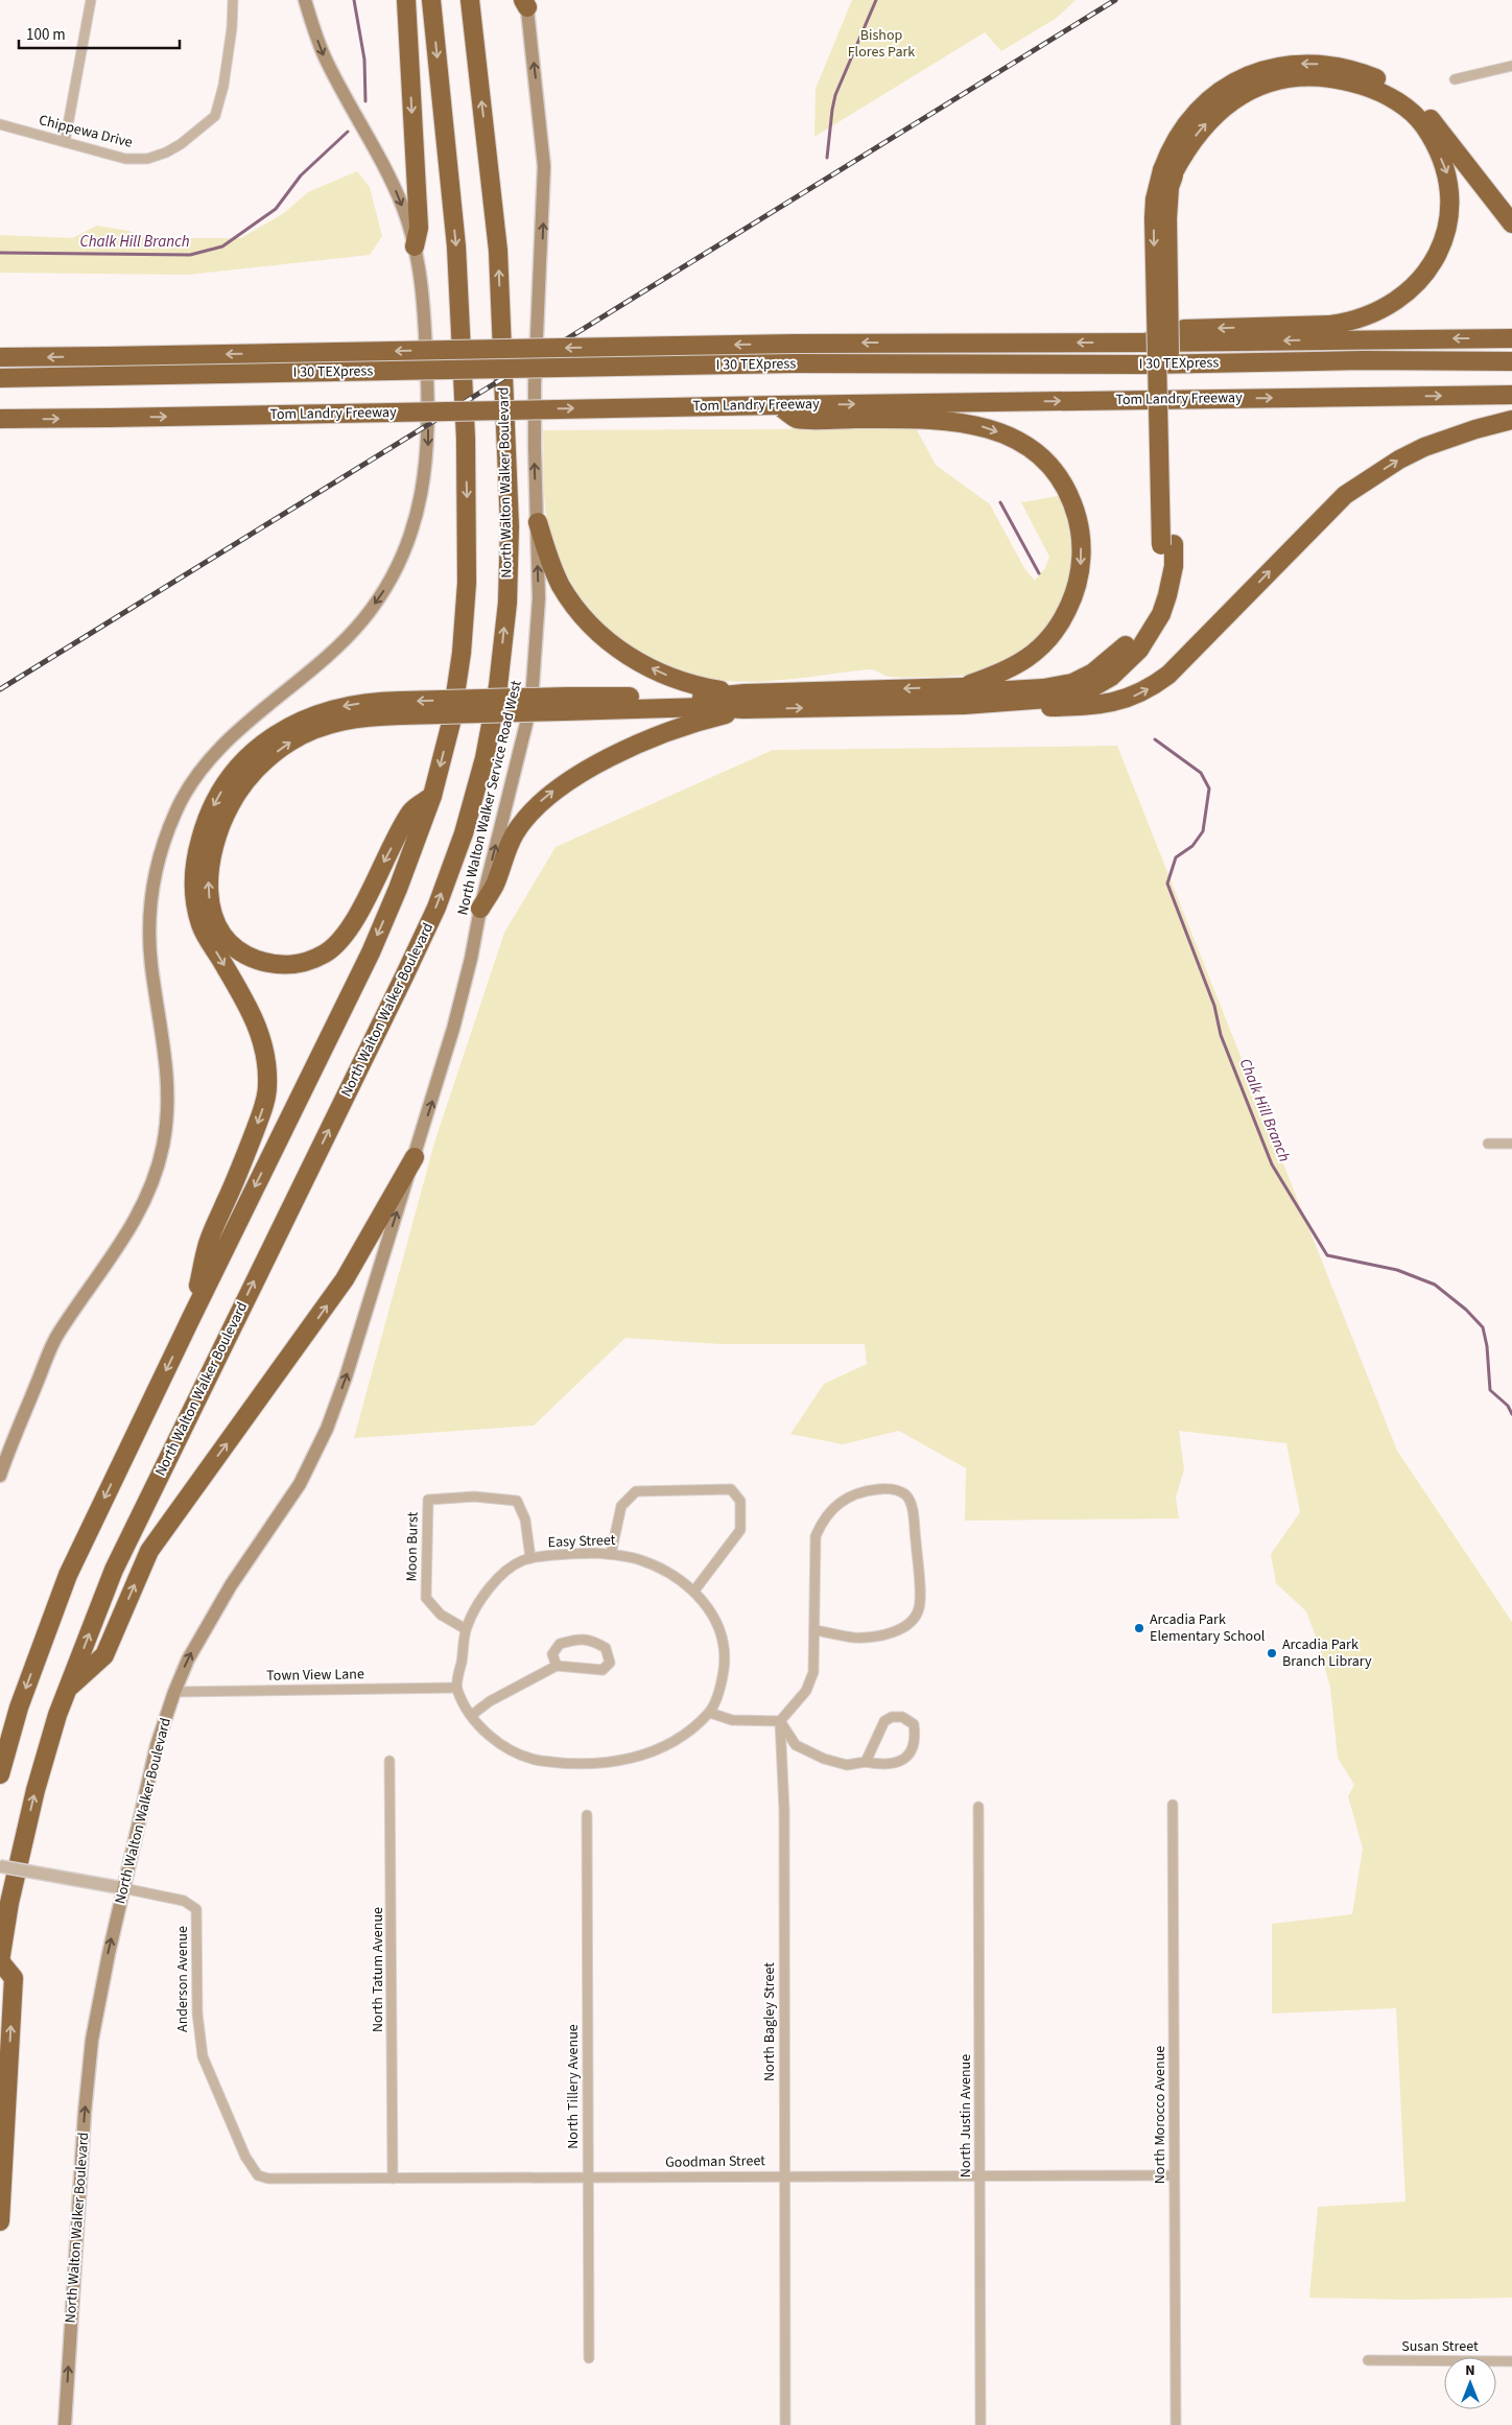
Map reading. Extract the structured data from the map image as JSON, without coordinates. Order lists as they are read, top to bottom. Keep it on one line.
{"streets":{"highway":["I 30 TEXpress","Tom Landry Freeway","North Walton Walker Boulevard"],"main road":["North Walton Walker Service Road West"],"street":["Chippewa Drive","Easy Street","Moon Burst","Town View Lane","North Tatum Avenue","Anderson Avenue","North Bagley Street","North Tillery Avenue","North Morocco Avenue","North Justin Avenue","Goodman Street","Susan Street"]},"crossings":[["North Walton Walker Boulevard","North Walton Walker Service Road West"],["North Walton Walker Boulevard","Town View Lane"],["North Walton Walker Boulevard","Anderson Avenue"],["Easy Street","Moon Burst"],["Easy Street","Town View Lane"],["North Tatum Avenue","Goodman Street"],["Anderson Avenue","Goodman Street"],["North Bagley Street","Goodman Street"],["North Tillery Avenue","Goodman Street"],["North Morocco Avenue","Goodman Street"],["North Justin Avenue","Goodman Street"]],"one_way":["North Walton Walker Service Road West"],"water":["Chalk Hill Branch"],"parks":["Bishop Flores Park"],"places":["Arcadia Park Elementary School","Arcadia Park Branch Library"],"scale_bar":"100 m","north":"top"}
